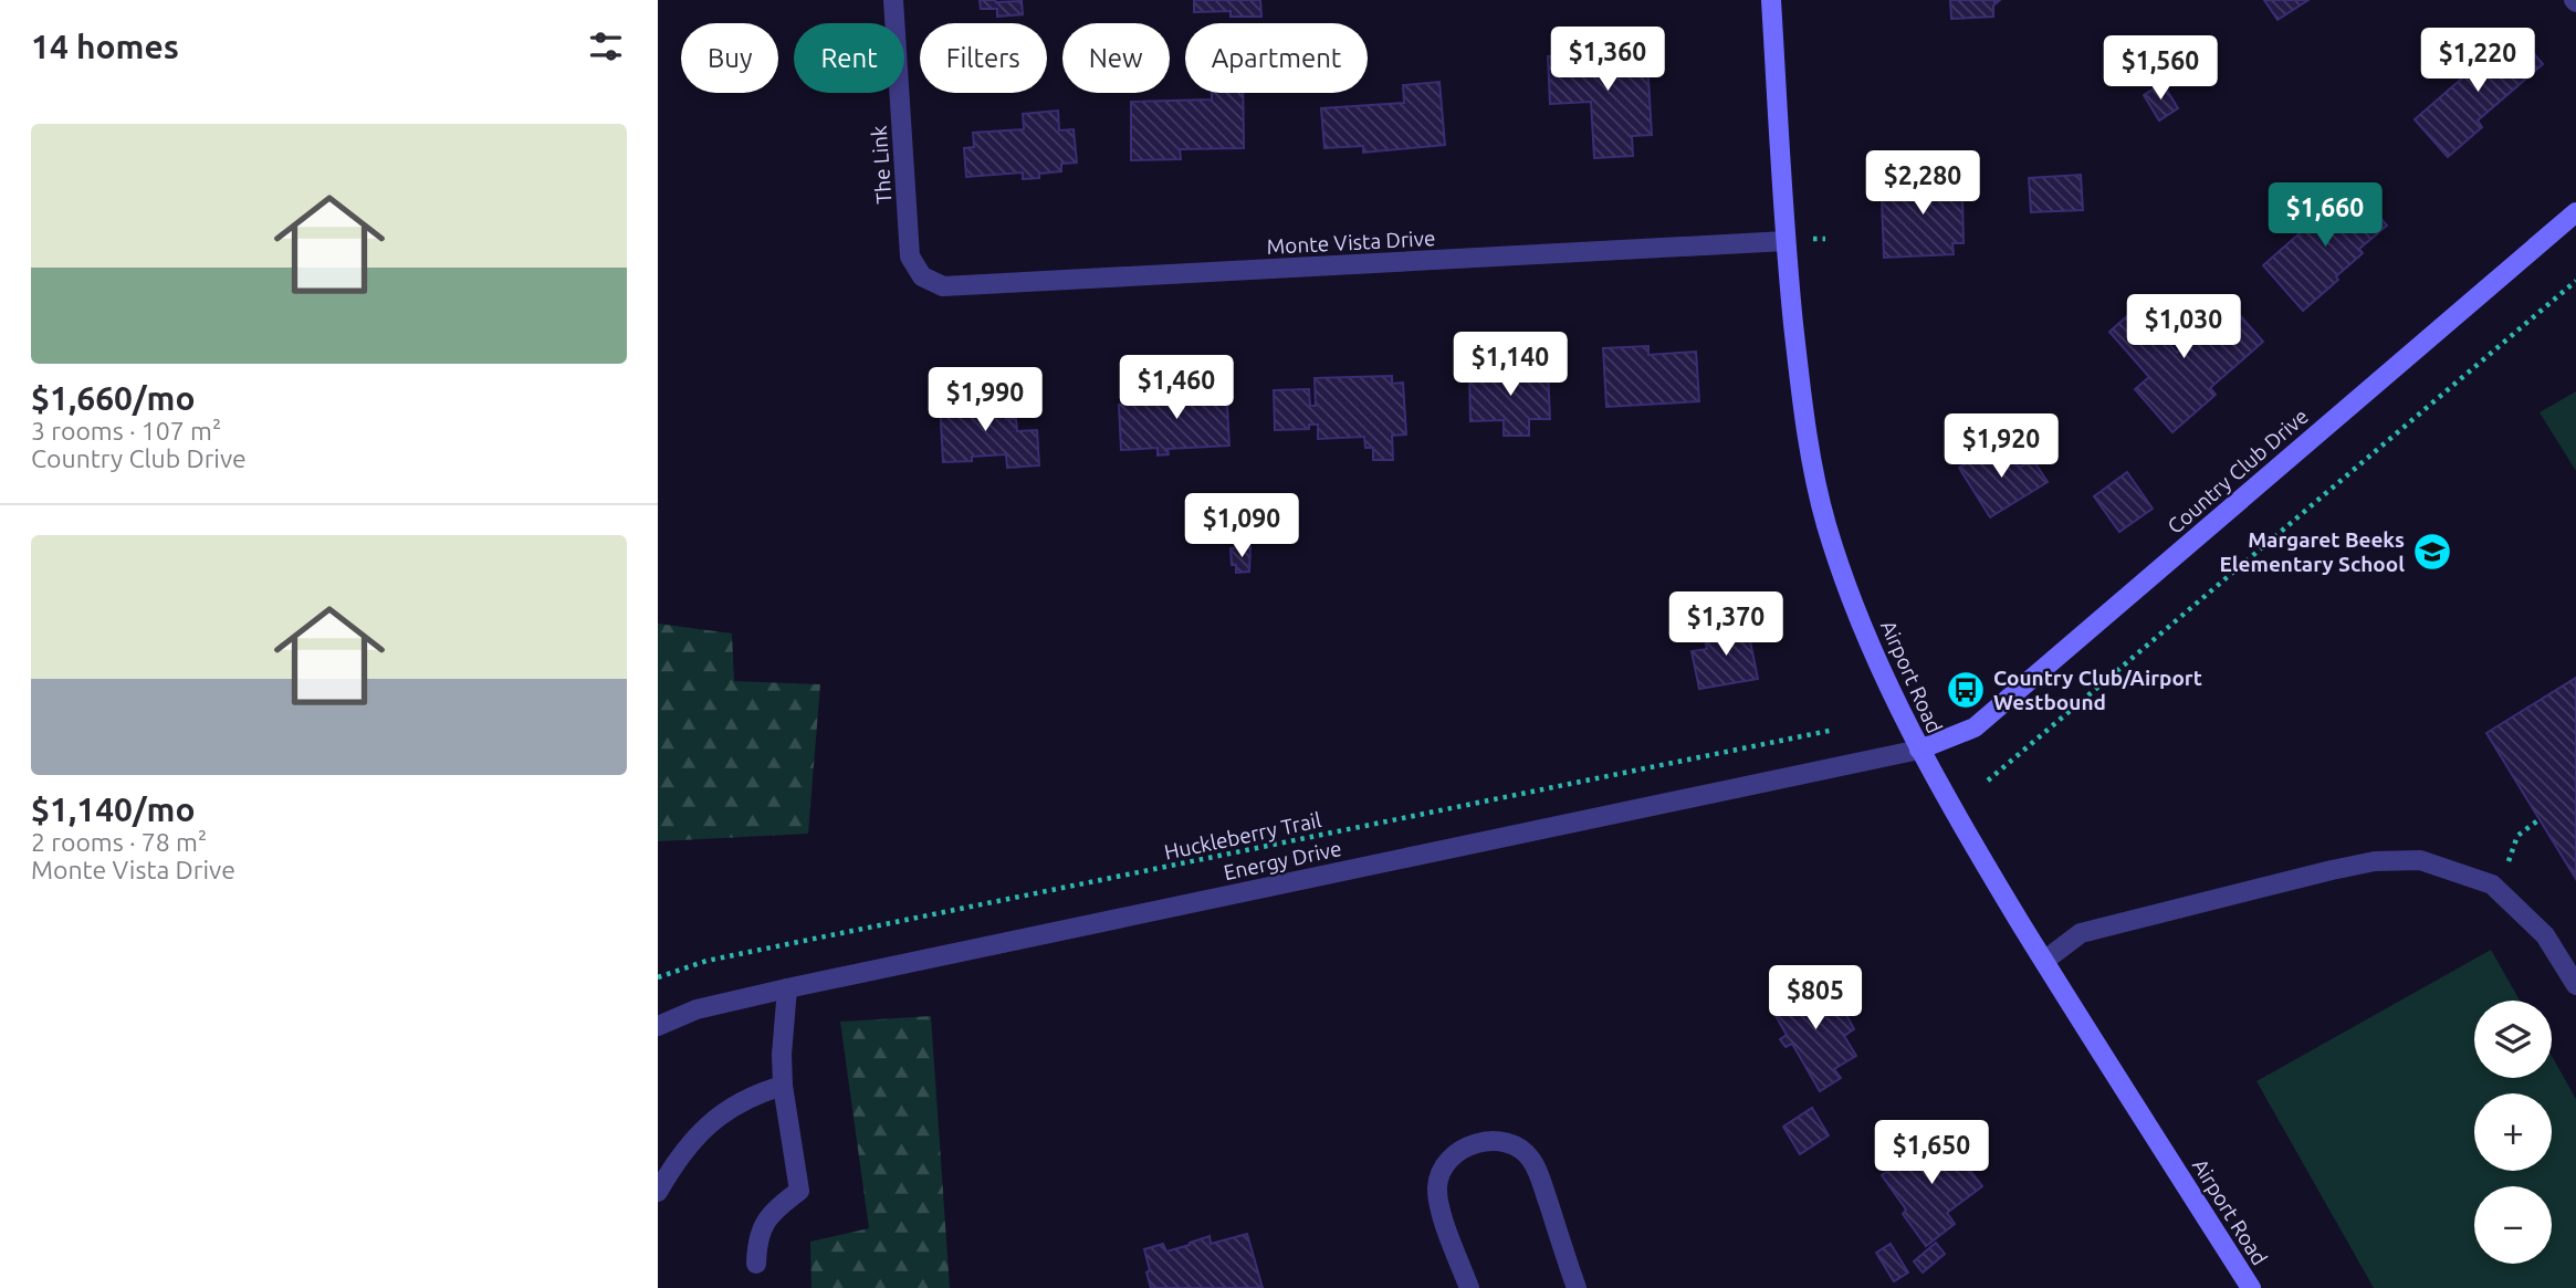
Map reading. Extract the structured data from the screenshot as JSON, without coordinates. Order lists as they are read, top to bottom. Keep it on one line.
{"streets":{"street":["The Link","Monte Vista Drive","Country Club Drive","Airport Road","Energy Drive"],"path":["Huckleberry Trail"]},"crossings":[["The Link","Monte Vista Drive"],["Monte Vista Drive","Airport Road"],["Country Club Drive","Airport Road"],["Country Club Drive","Energy Drive"],["Airport Road","Energy Drive"]],"places":{"school or university":["Margaret Beeks Elementary School"],"bus stop":["Country Club/Airport Westbound"]},"page":{"heading":"14 homes","chip":["Buy","Rent","Filters","New","Apartment"],"price":["$1,360","$1,220","$1,560","$2,280","$1,660","$1,030","$1,140","$1,460","$1,990","$1,920","$1,090","$1,370","$805","$1,650"],"list":[{"name":"$1,660/mo","note":"3 rooms · 107 m² · Country Club Drive"},{"name":"$1,140/mo","note":"2 rooms · 78 m² · Monte Vista Drive"}],"map_buttons":["+","−"]}}
